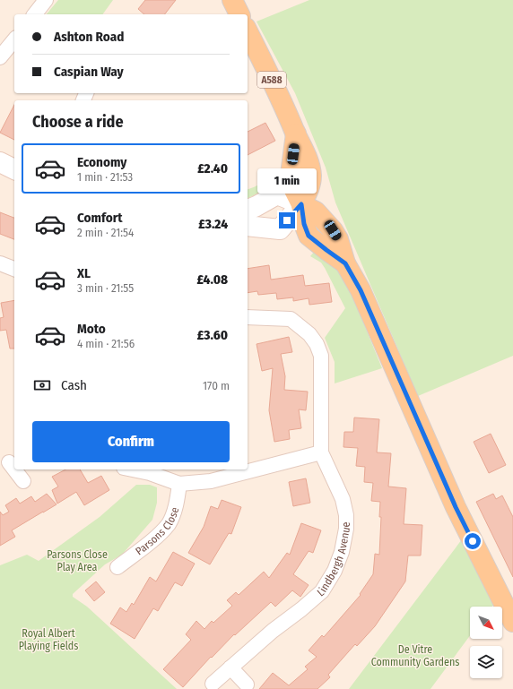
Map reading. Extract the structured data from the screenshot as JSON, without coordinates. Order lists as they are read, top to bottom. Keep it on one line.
{"streets":{"main road":["A588"],"street":["Parsons Close","Lindbergh Avenue"]},"parks":["Parsons Close Play Area","Royal Albert Playing Fields","De Vitre Community Gardens"],"north":"bottom right","page":{"banner":["Ashton Road","Caspian Way"],"heading":"Choose a ride","list":[{"name":"Economy","note":"1 min · 21:53","value":"£2.40"},{"name":"Comfort","note":"2 min · 21:54","value":"£3.24"},{"name":"XL","note":"3 min · 21:55","value":"£4.08"},{"name":"Moto","note":"4 min · 21:56","value":"£3.60"}],"bubble":"1 min","pay":["Cash","170 m"],"buttons":"Confirm"}}
